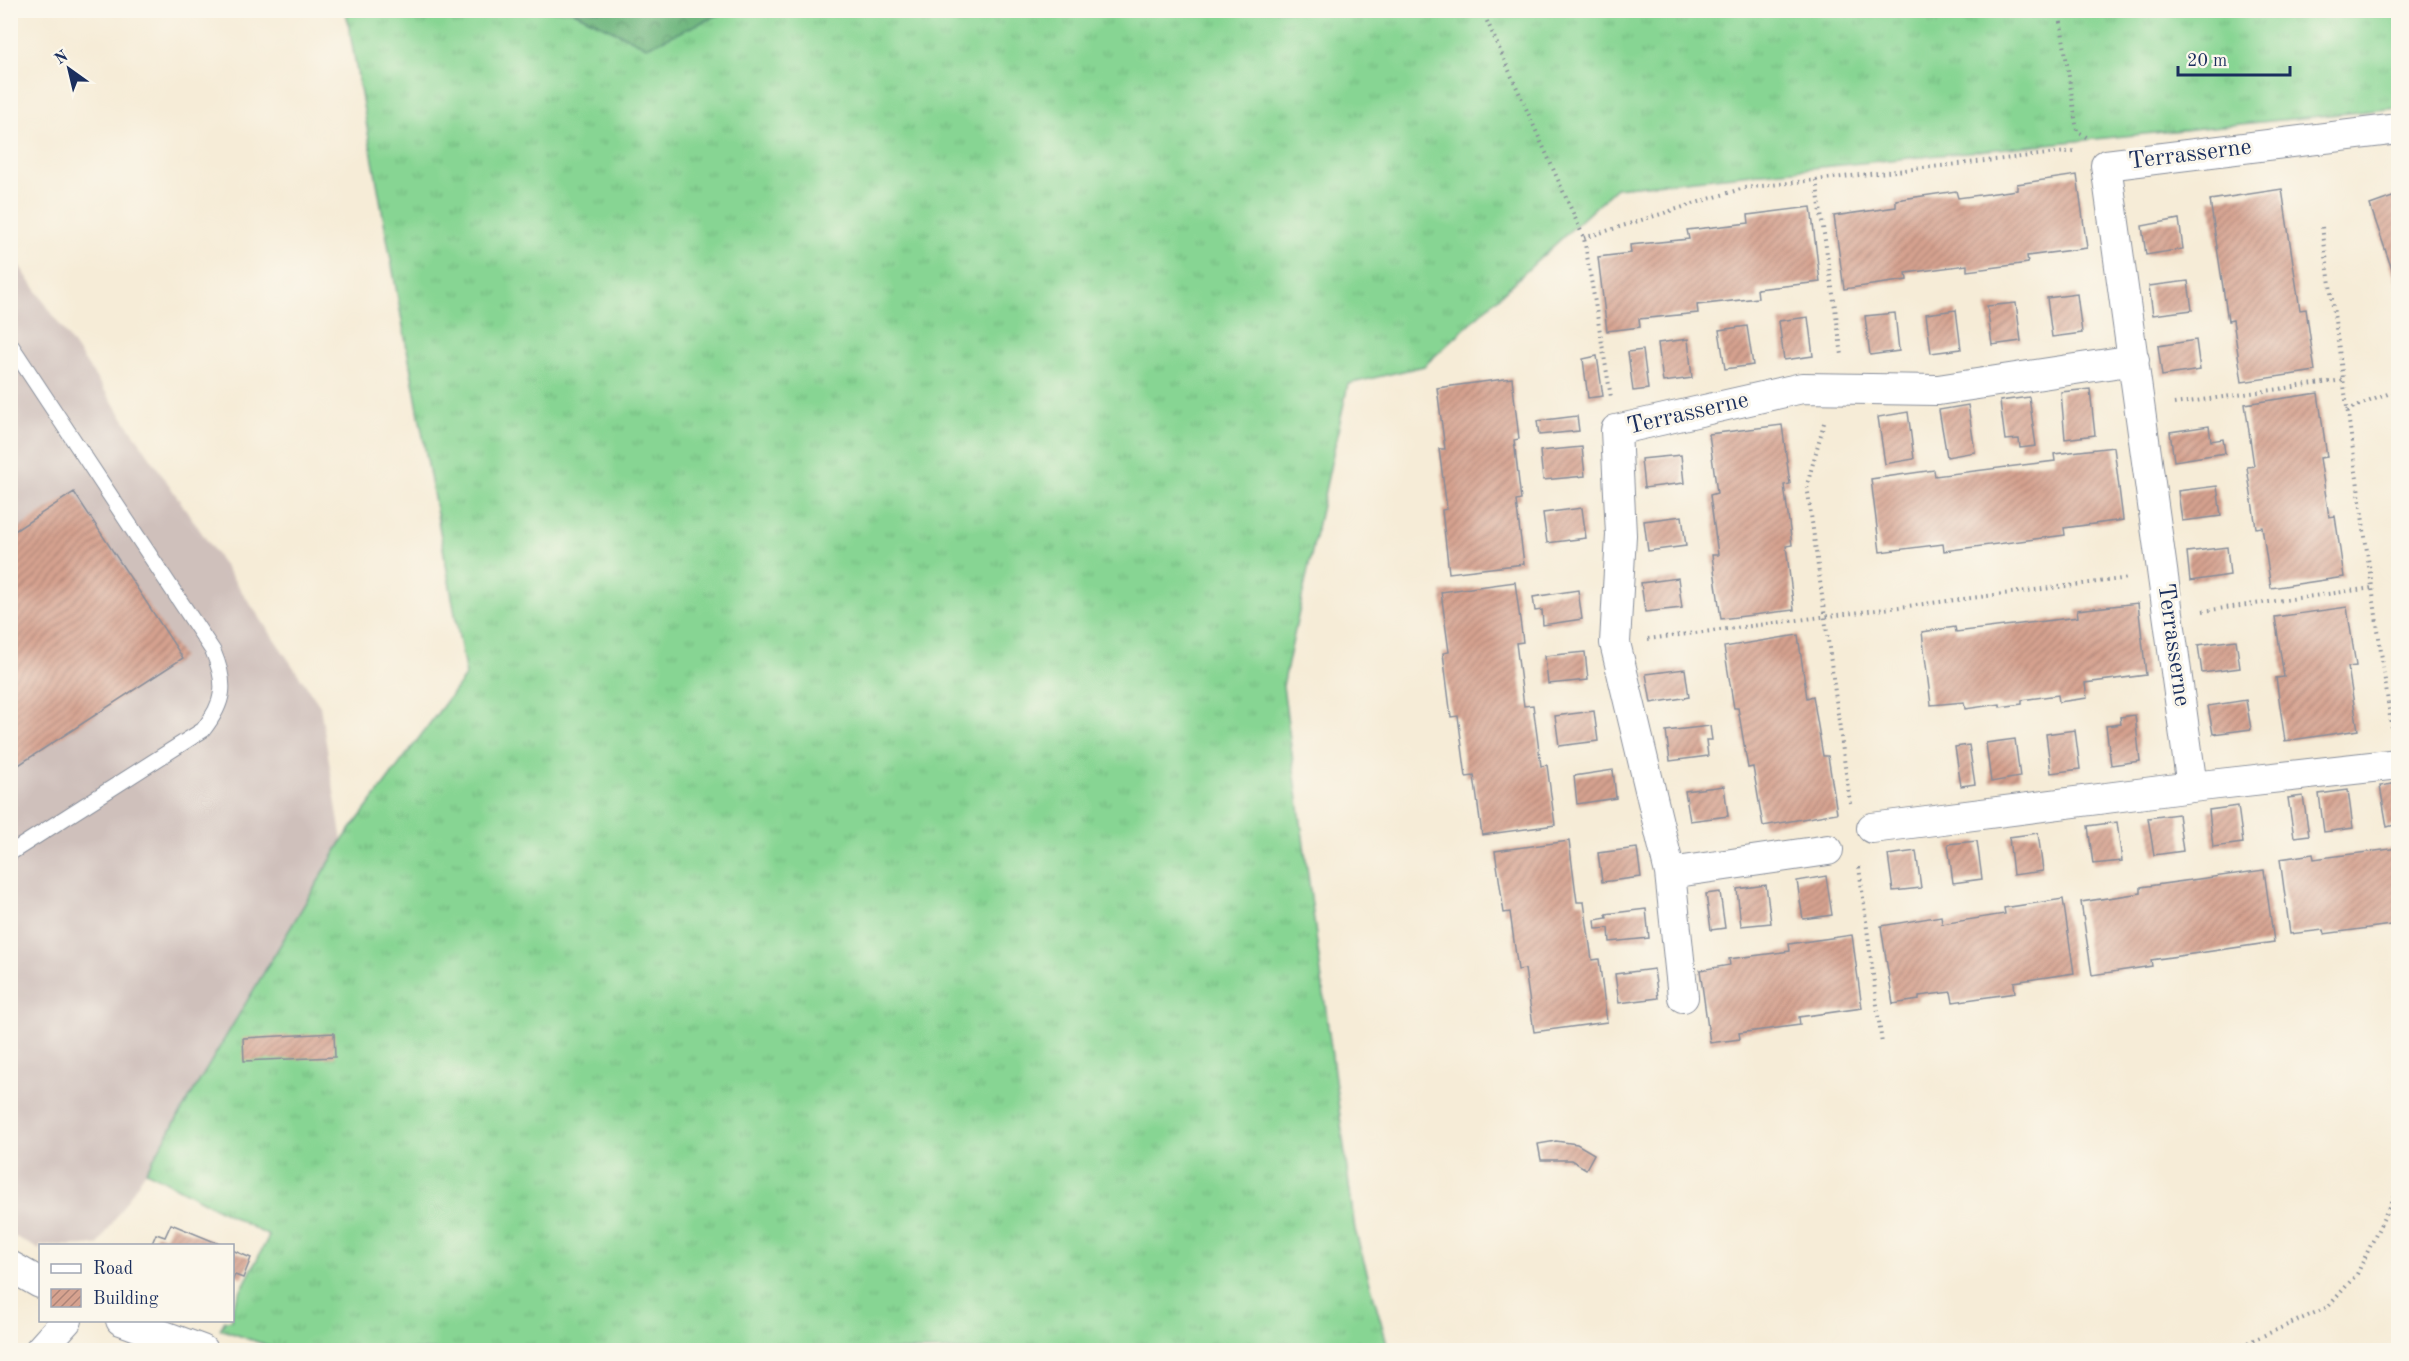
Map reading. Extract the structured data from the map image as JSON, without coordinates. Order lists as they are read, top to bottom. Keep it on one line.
{"streets":{"street":["Terrasserne"]},"legend":["Road","Building"],"scale_bar":"20 m","north":"top left"}
